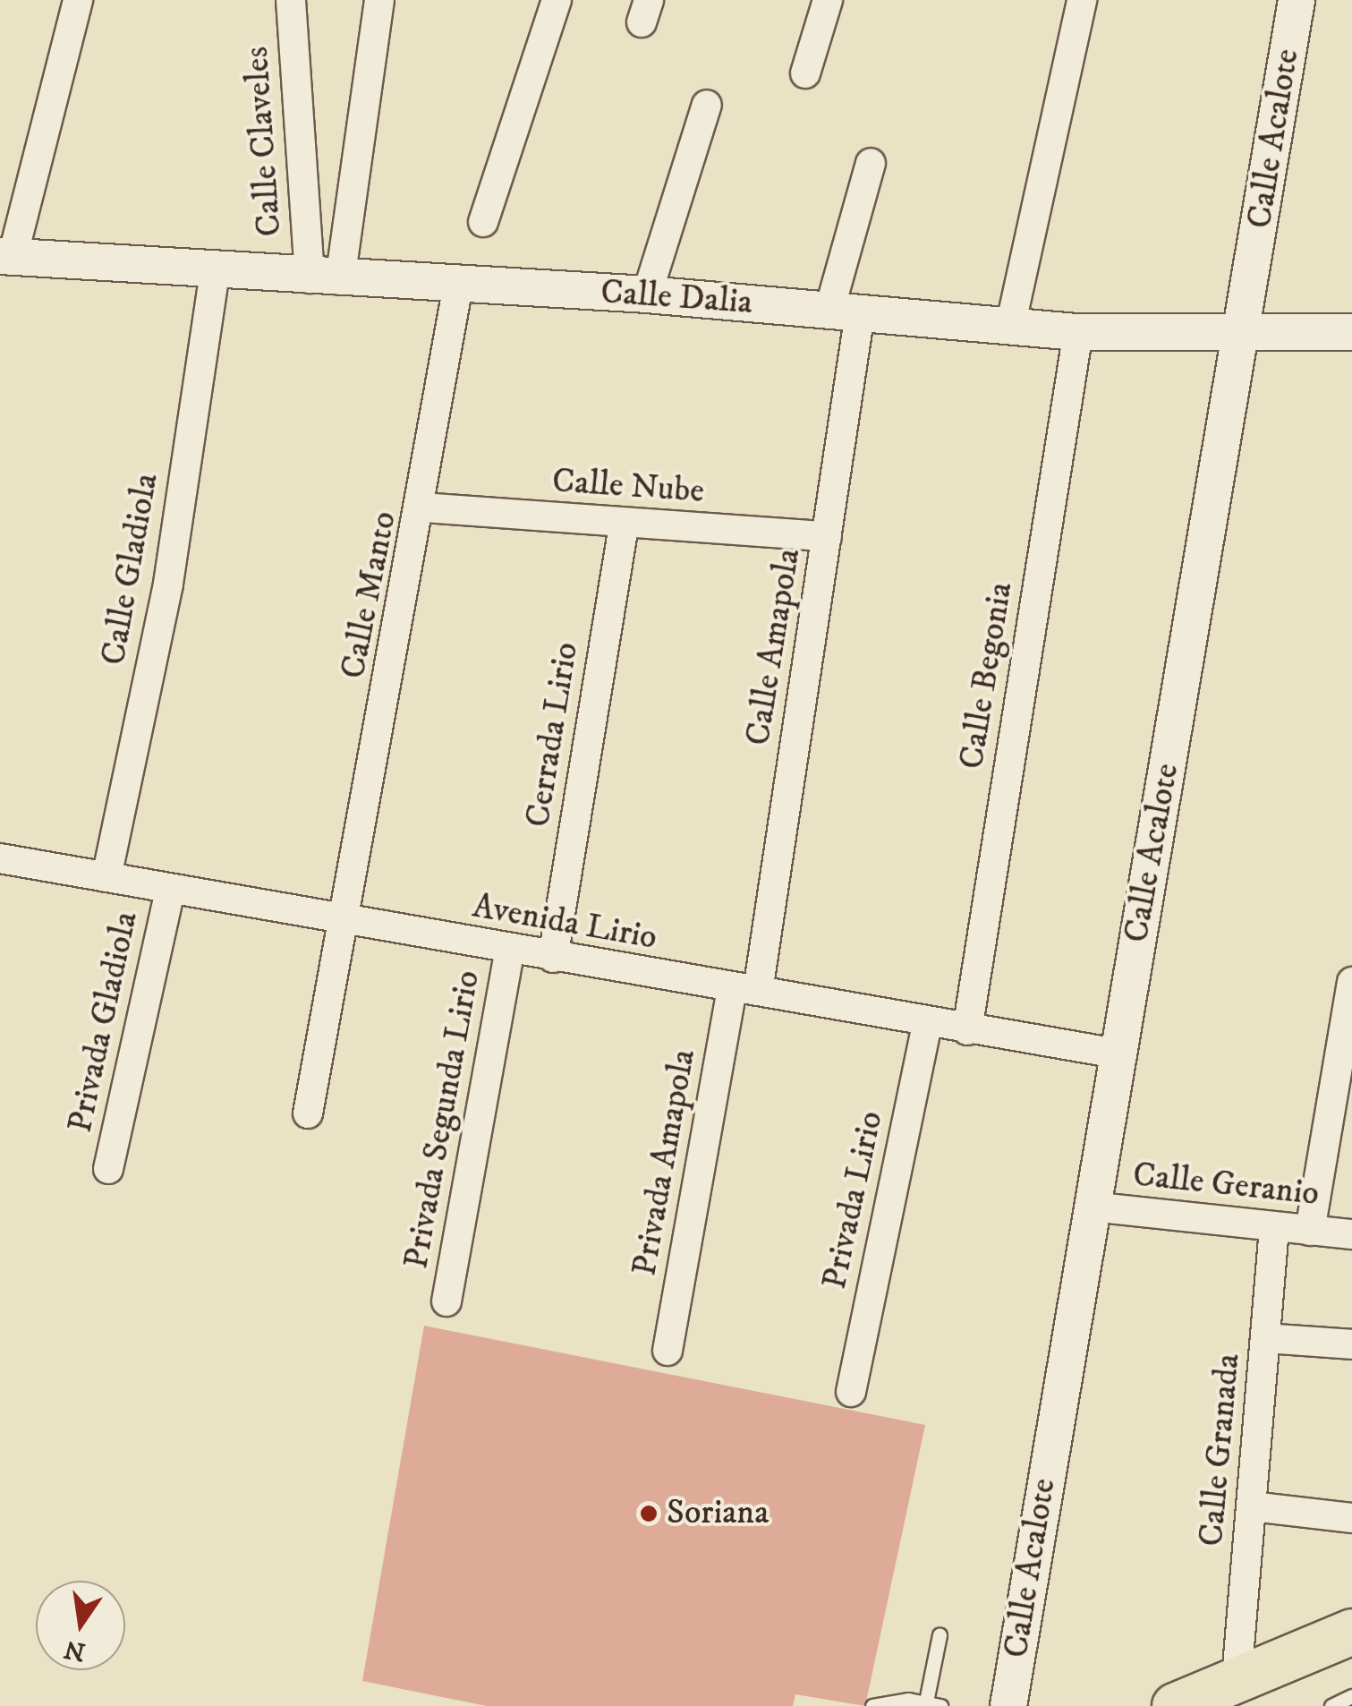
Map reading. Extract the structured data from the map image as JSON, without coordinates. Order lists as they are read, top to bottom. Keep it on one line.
{"streets":{"street":["Calle Acalote","Calle Claveles","Calle Dalia","Calle Nube","Calle Gladiola","Calle Manto","Calle Amapola","Calle Begonia","Cerrada Lirio","Avenida Lirio","Privada Gladiola","Privada Segunda Lirio","Privada Amapola","Calle Geranio","Privada Lirio","Calle Granada"]},"crossings":[["Calle Acalote","Calle Dalia"],["Calle Acalote","Avenida Lirio"],["Calle Acalote","Calle Geranio"],["Calle Claveles","Calle Dalia"],["Calle Dalia","Calle Gladiola"],["Calle Dalia","Calle Manto"],["Calle Dalia","Calle Amapola"],["Calle Dalia","Calle Begonia"],["Calle Nube","Calle Manto"],["Calle Nube","Calle Amapola"],["Calle Nube","Cerrada Lirio"],["Calle Gladiola","Avenida Lirio"],["Calle Manto","Avenida Lirio"],["Calle Amapola","Avenida Lirio"],["Calle Amapola","Privada Amapola"],["Calle Begonia","Avenida Lirio"],["Cerrada Lirio","Avenida Lirio"],["Avenida Lirio","Privada Gladiola"],["Avenida Lirio","Privada Segunda Lirio"],["Avenida Lirio","Privada Amapola"],["Avenida Lirio","Privada Lirio"],["Calle Geranio","Calle Granada"]],"places":["Soriana"],"north":"bottom"}
